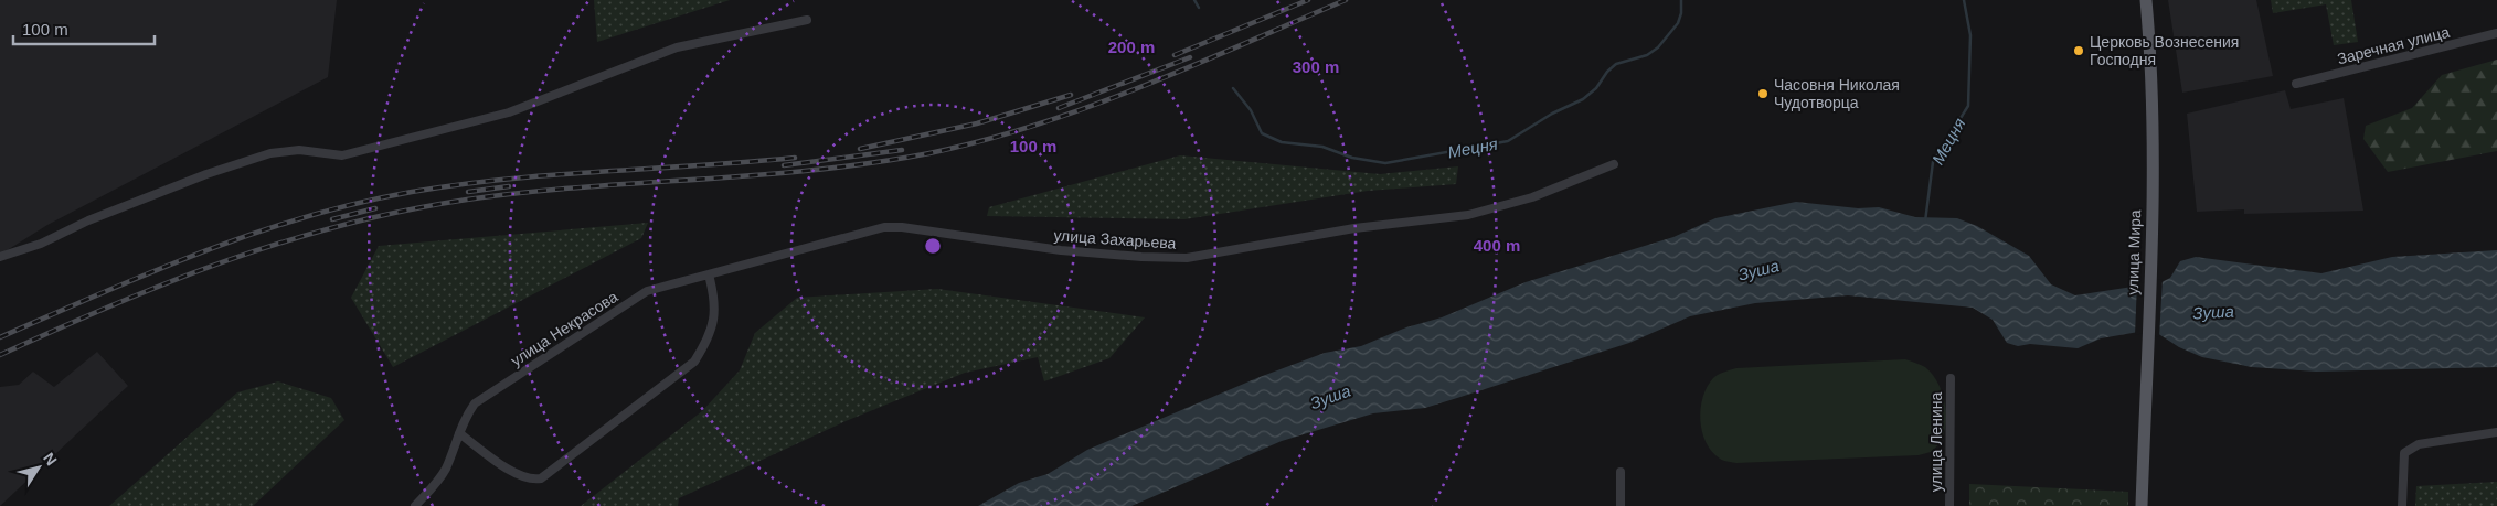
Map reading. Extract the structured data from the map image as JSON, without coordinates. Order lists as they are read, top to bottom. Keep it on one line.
{"streets":{"main road":["улица Мира"],"street":["Заречная улица","улица Захарьева","улица Некрасова","улица Ленина"]},"crossings":[["улица Захарьева","улица Некрасова"]],"water":["Мецня","Зуша"],"places":["Церковь Вознесения Господня","Часовня Николая Чудотворца"],"scale_bar":"100 m","north":"top right","rings":["200 m","300 m","100 m","400 m"]}
